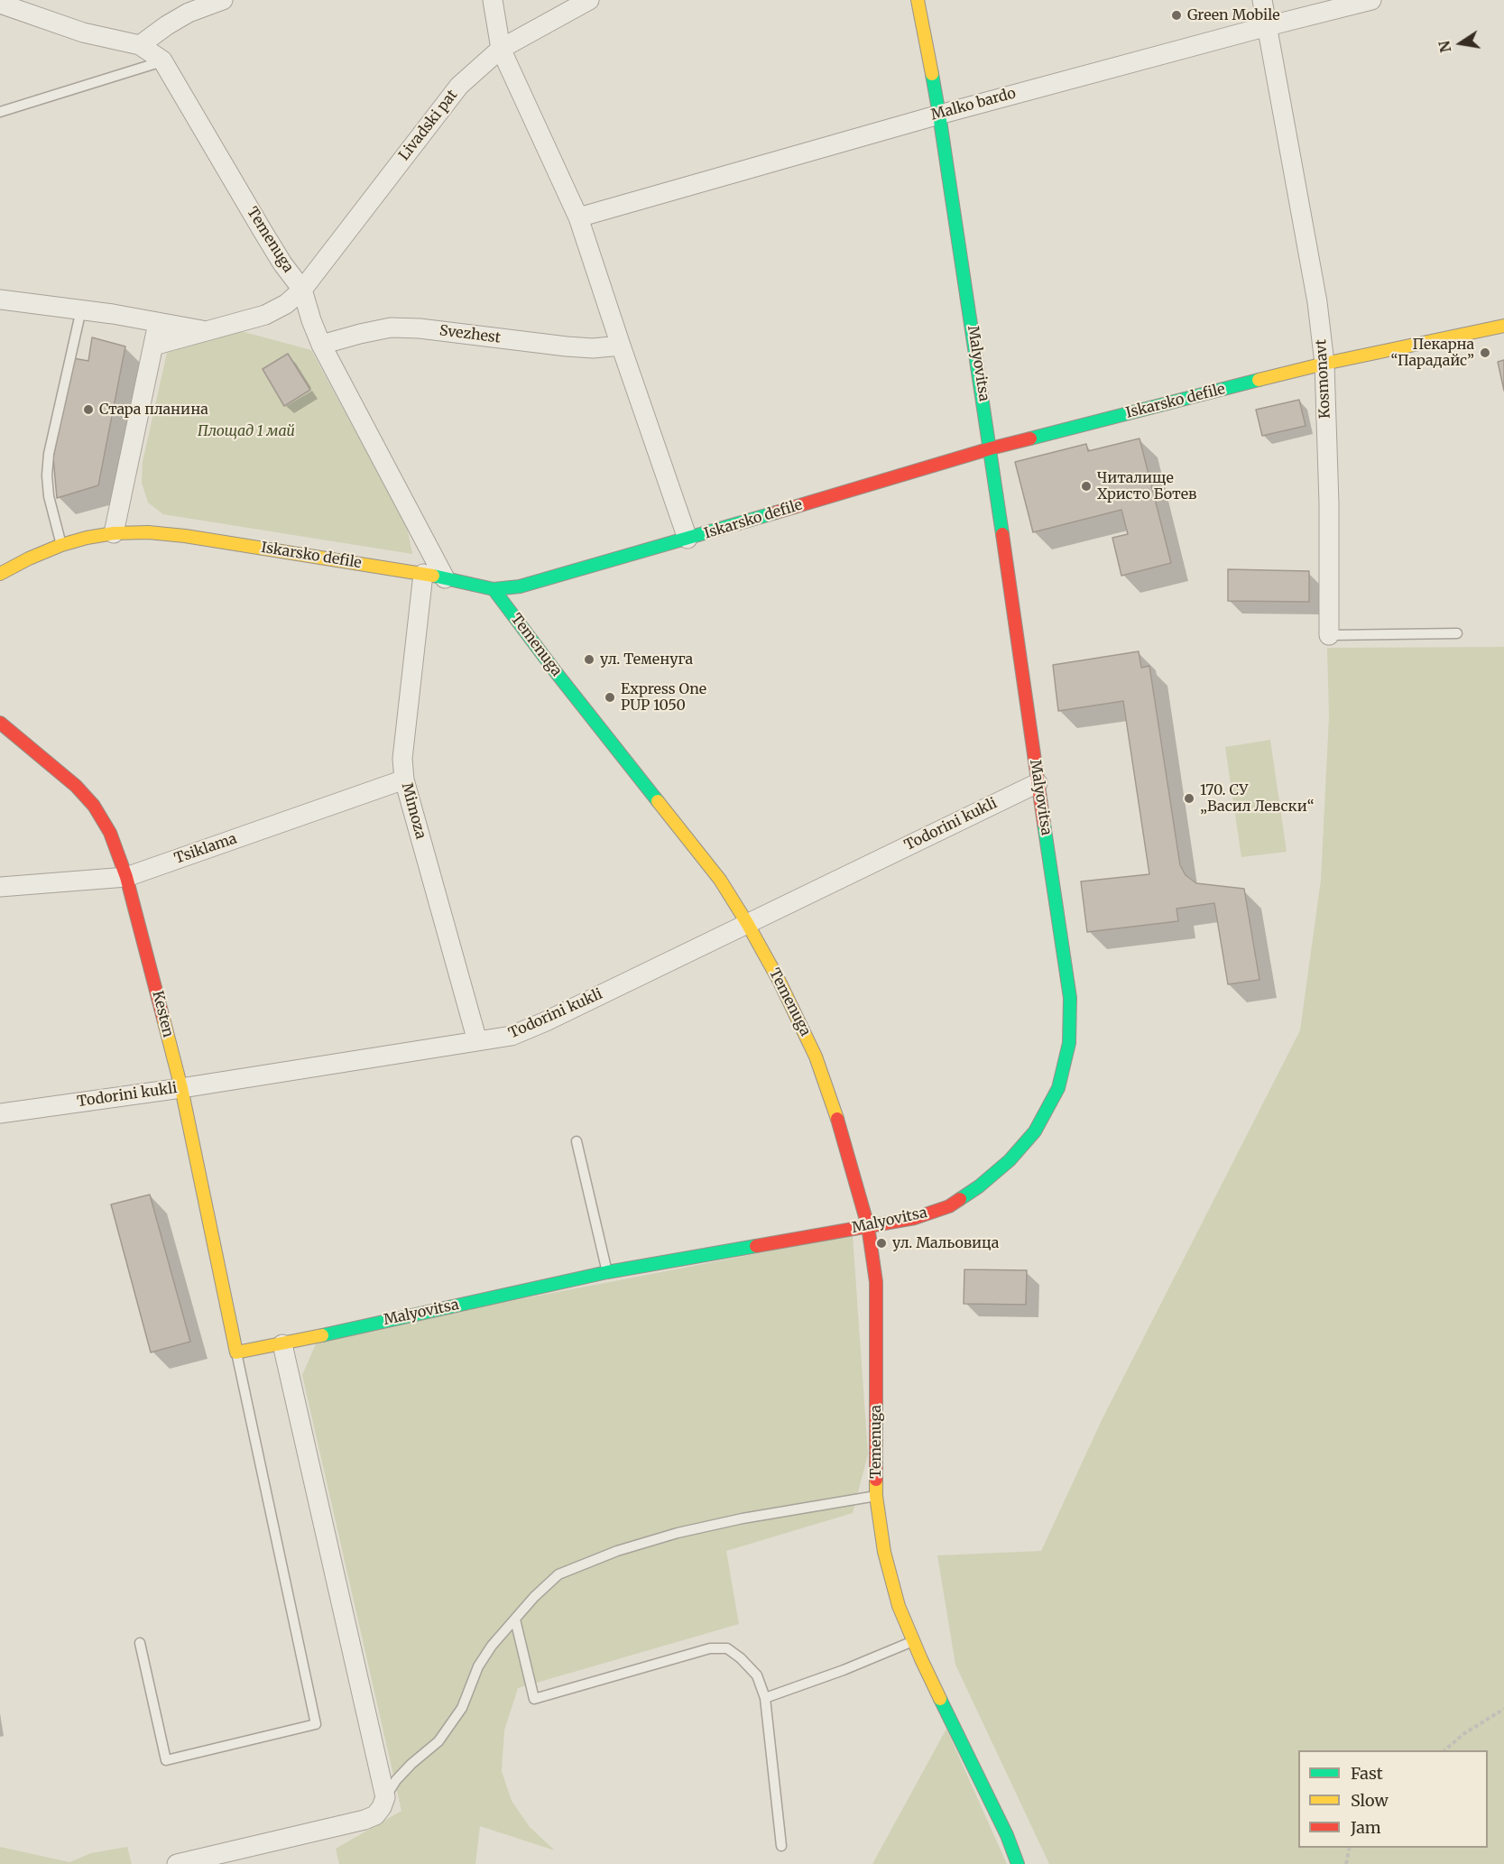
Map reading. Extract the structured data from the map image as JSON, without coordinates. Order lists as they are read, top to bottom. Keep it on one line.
{"streets":{"street":["Malko bardo","Livadski pat","Temenuga","Svezhest","Malyovitsa","Kosmonavt","Iskarsko defile","Mimoza","Todorini kukli","Tsiklama","Kesten"]},"crossings":[["Malko bardo","Malyovitsa"],["Malko bardo","Kosmonavt"],["Livadski pat","Temenuga"],["Temenuga","Svezhest"],["Temenuga","Malyovitsa"],["Temenuga","Iskarsko defile"],["Temenuga","Todorini kukli"],["Malyovitsa","Iskarsko defile"],["Malyovitsa","Todorini kukli"],["Malyovitsa","Kesten"],["Kosmonavt","Iskarsko defile"],["Iskarsko defile","Mimoza"],["Mimoza","Todorini kukli"],["Mimoza","Tsiklama"],["Todorini kukli","Kesten"],["Tsiklama","Kesten"]],"parks":["Площад 1 май"],"places":["Green Mobile","Пекарна “Парадайс”","Стара планина","Читалище Христо Ботев","ул. Теменуга","Express One PUP 1050","170. СУ „Васил Левски“","ул. Мальовица"],"legend":["Fast","Slow","Jam"],"north":"left"}
